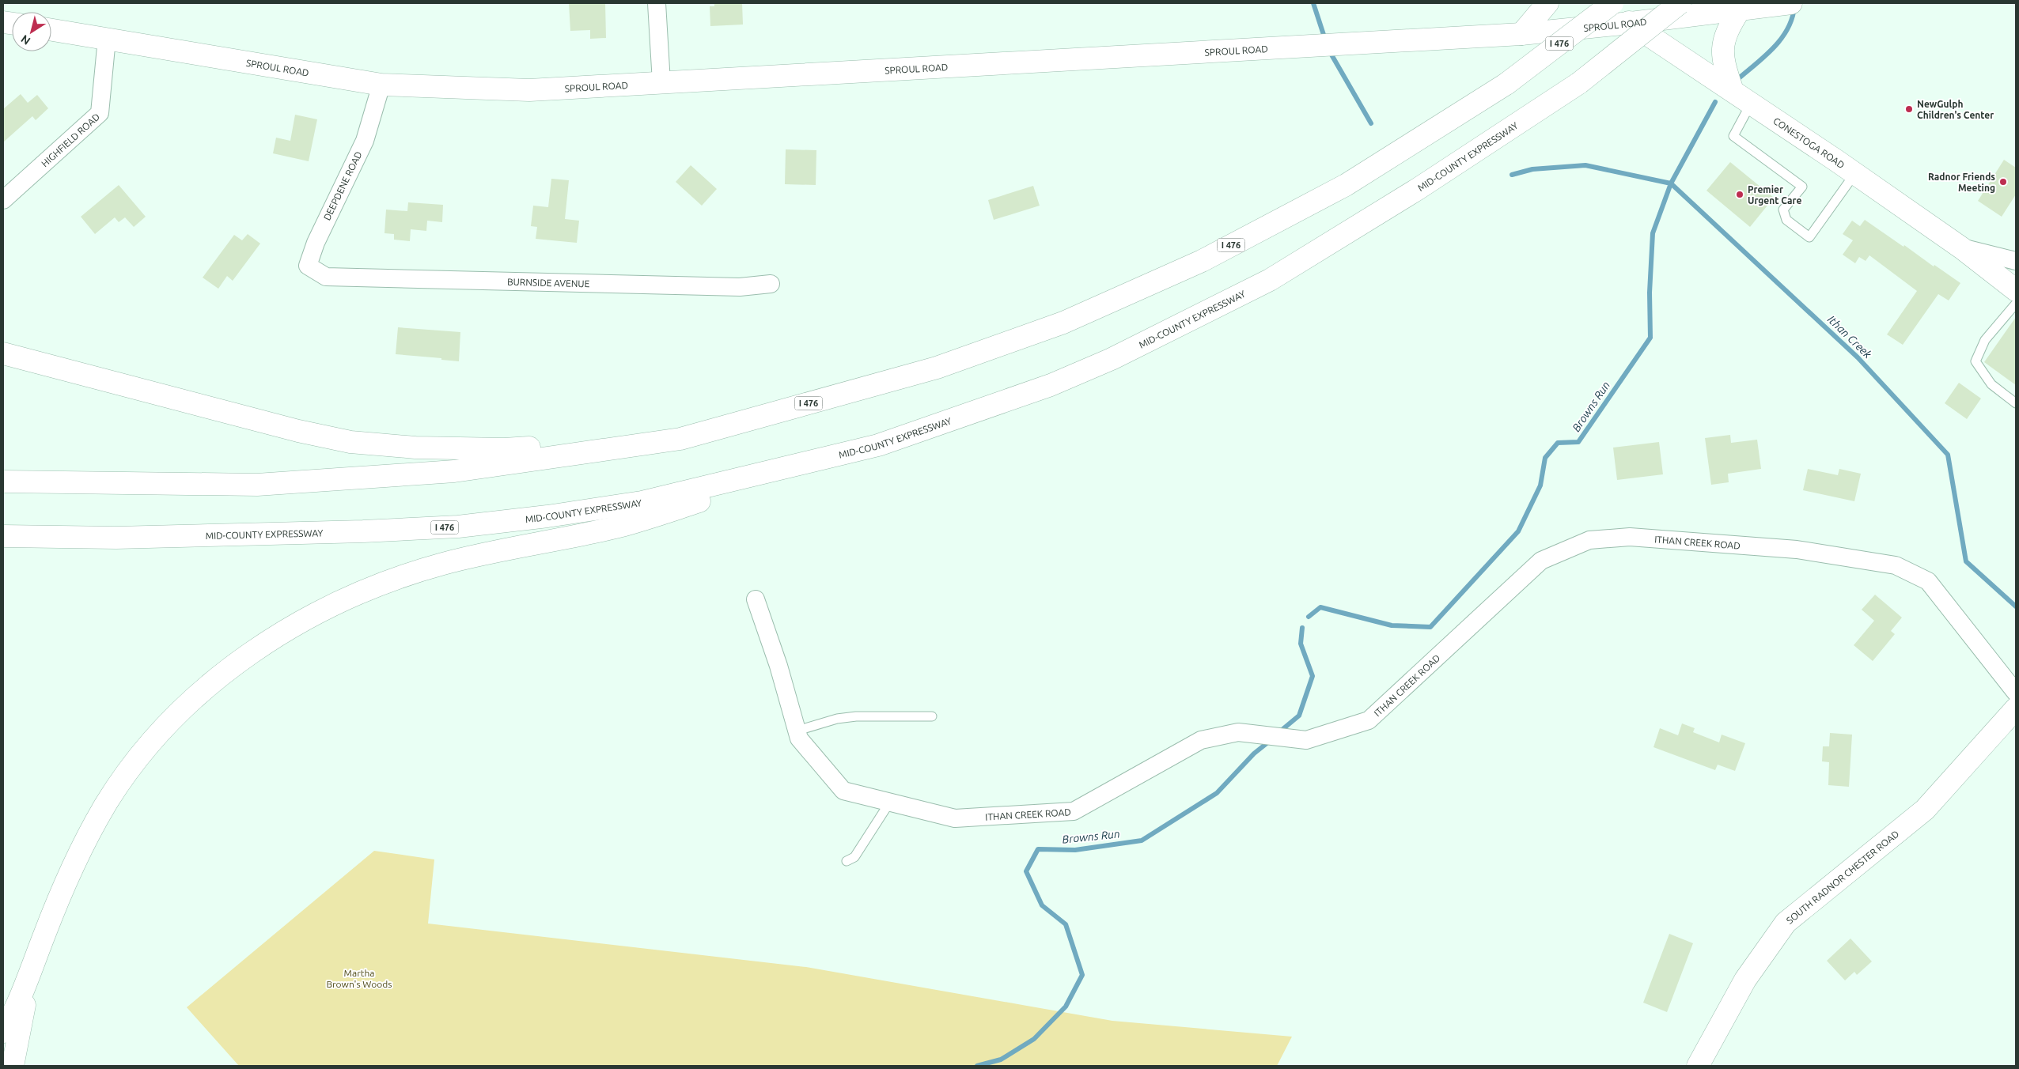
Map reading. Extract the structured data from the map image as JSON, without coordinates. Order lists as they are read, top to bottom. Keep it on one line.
{"streets":{"main road":["SPROUL ROAD","I 476","CONESTOGA ROAD","MID-COUNTY EXPRESSWAY","SOUTH RADNOR CHESTER ROAD"],"street":["HIGHFIELD ROAD","DEEPDENE ROAD","BURNSIDE AVENUE","ITHAN CREEK ROAD"]},"crossings":[["SPROUL ROAD","HIGHFIELD ROAD"],["SPROUL ROAD","CONESTOGA ROAD"],["SPROUL ROAD","DEEPDENE ROAD"],["DEEPDENE ROAD","BURNSIDE AVENUE"]],"water":["Ithan Creek","Browns Run"],"parks":["Martha Brown's Woods"],"places":["NewGulph Children's Center","Radnor Friends Meeting","Premier Urgent Care"],"north":"bottom left"}
